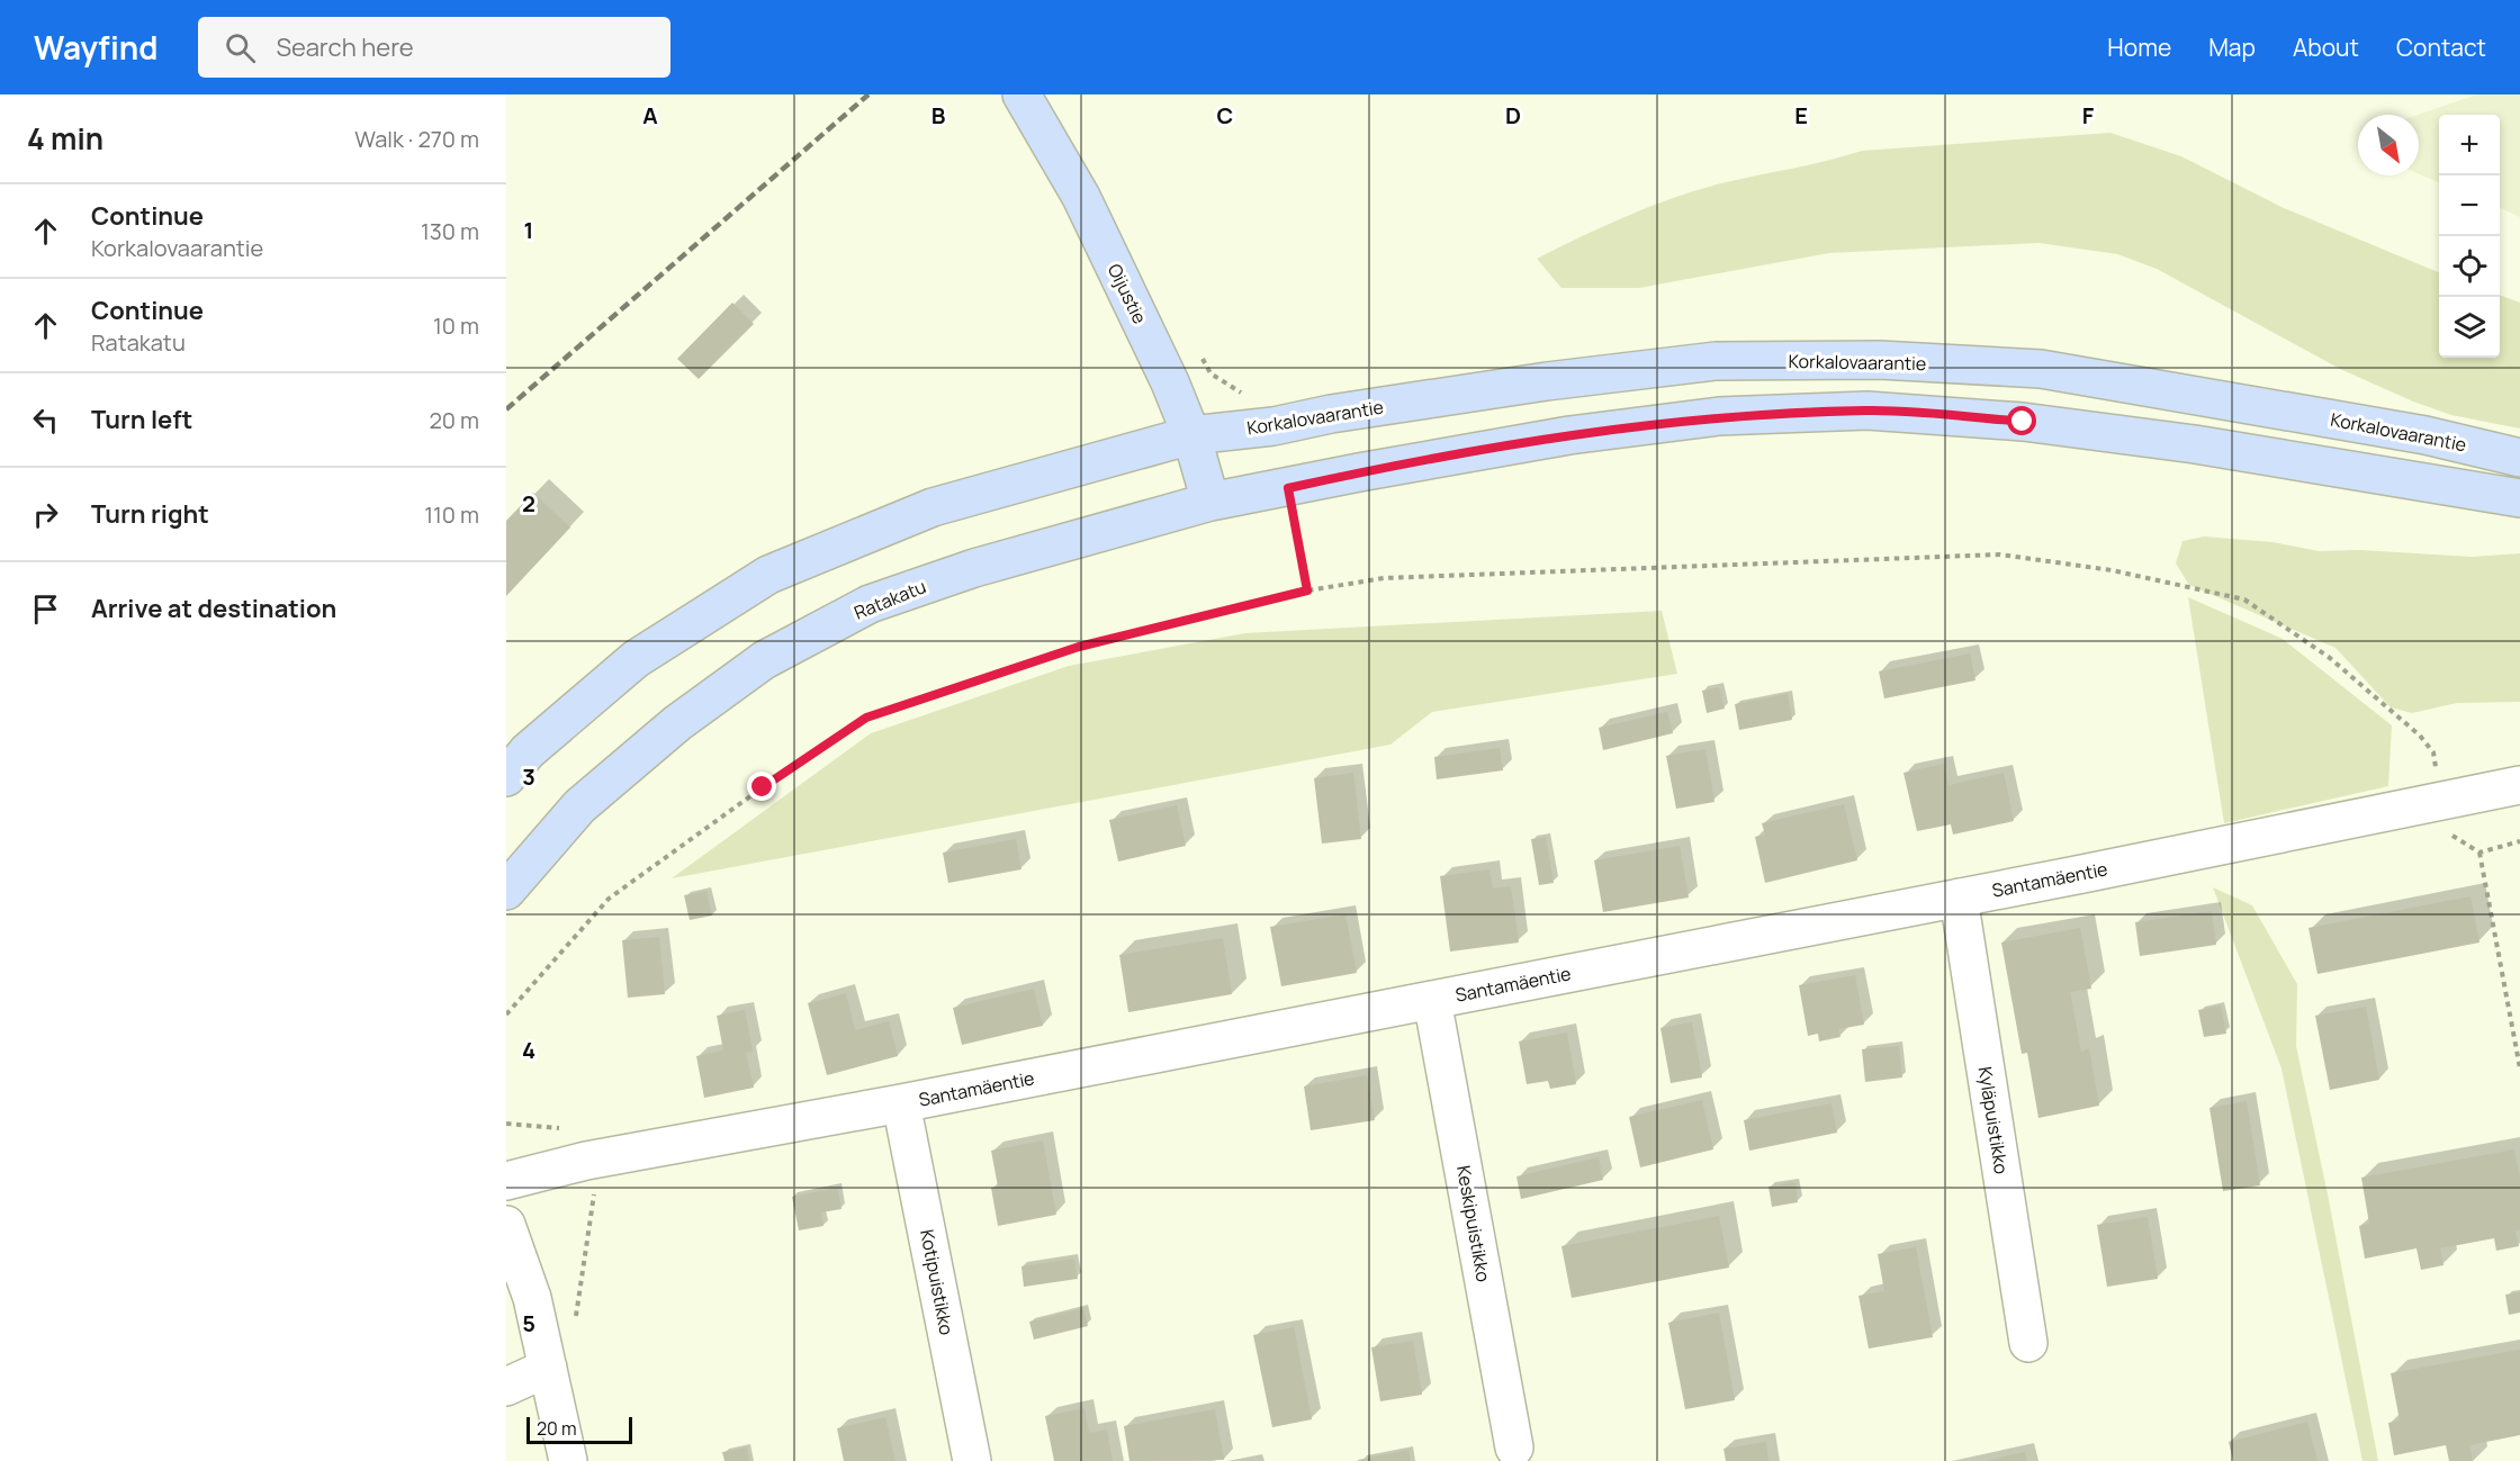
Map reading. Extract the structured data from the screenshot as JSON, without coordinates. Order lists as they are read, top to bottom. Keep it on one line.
{"streets":{"street":["Oijustie","Korkalovaarantie","Ratakatu","Santamäentie","Kyläpuistikko","Keskipuistikko","Kotipuistikko"]},"crossings":[["Oijustie","Korkalovaarantie"],["Oijustie","Ratakatu"],["Santamäentie","Kyläpuistikko"],["Santamäentie","Keskipuistikko"],["Santamäentie","Kotipuistikko"]],"scale_bar":"20 m","north":"bottom right","page":{"header":"Wayfind","search":"Search here","nav":["Home","Map","About","Contact"],"heading":["4 min","Walk · 270 m"],"map_buttons":["+","−"],"list":[["Continue","Korkalovaarantie","130 m"],["Continue","Ratakatu","10 m"],["Turn left","20 m"],["Turn right","110 m"],"Arrive at destination"],"scale":"20 m"},"grid":{"columns":["A","B","C","D","E","F"],"rows":["1","2","3","4","5"]}}
